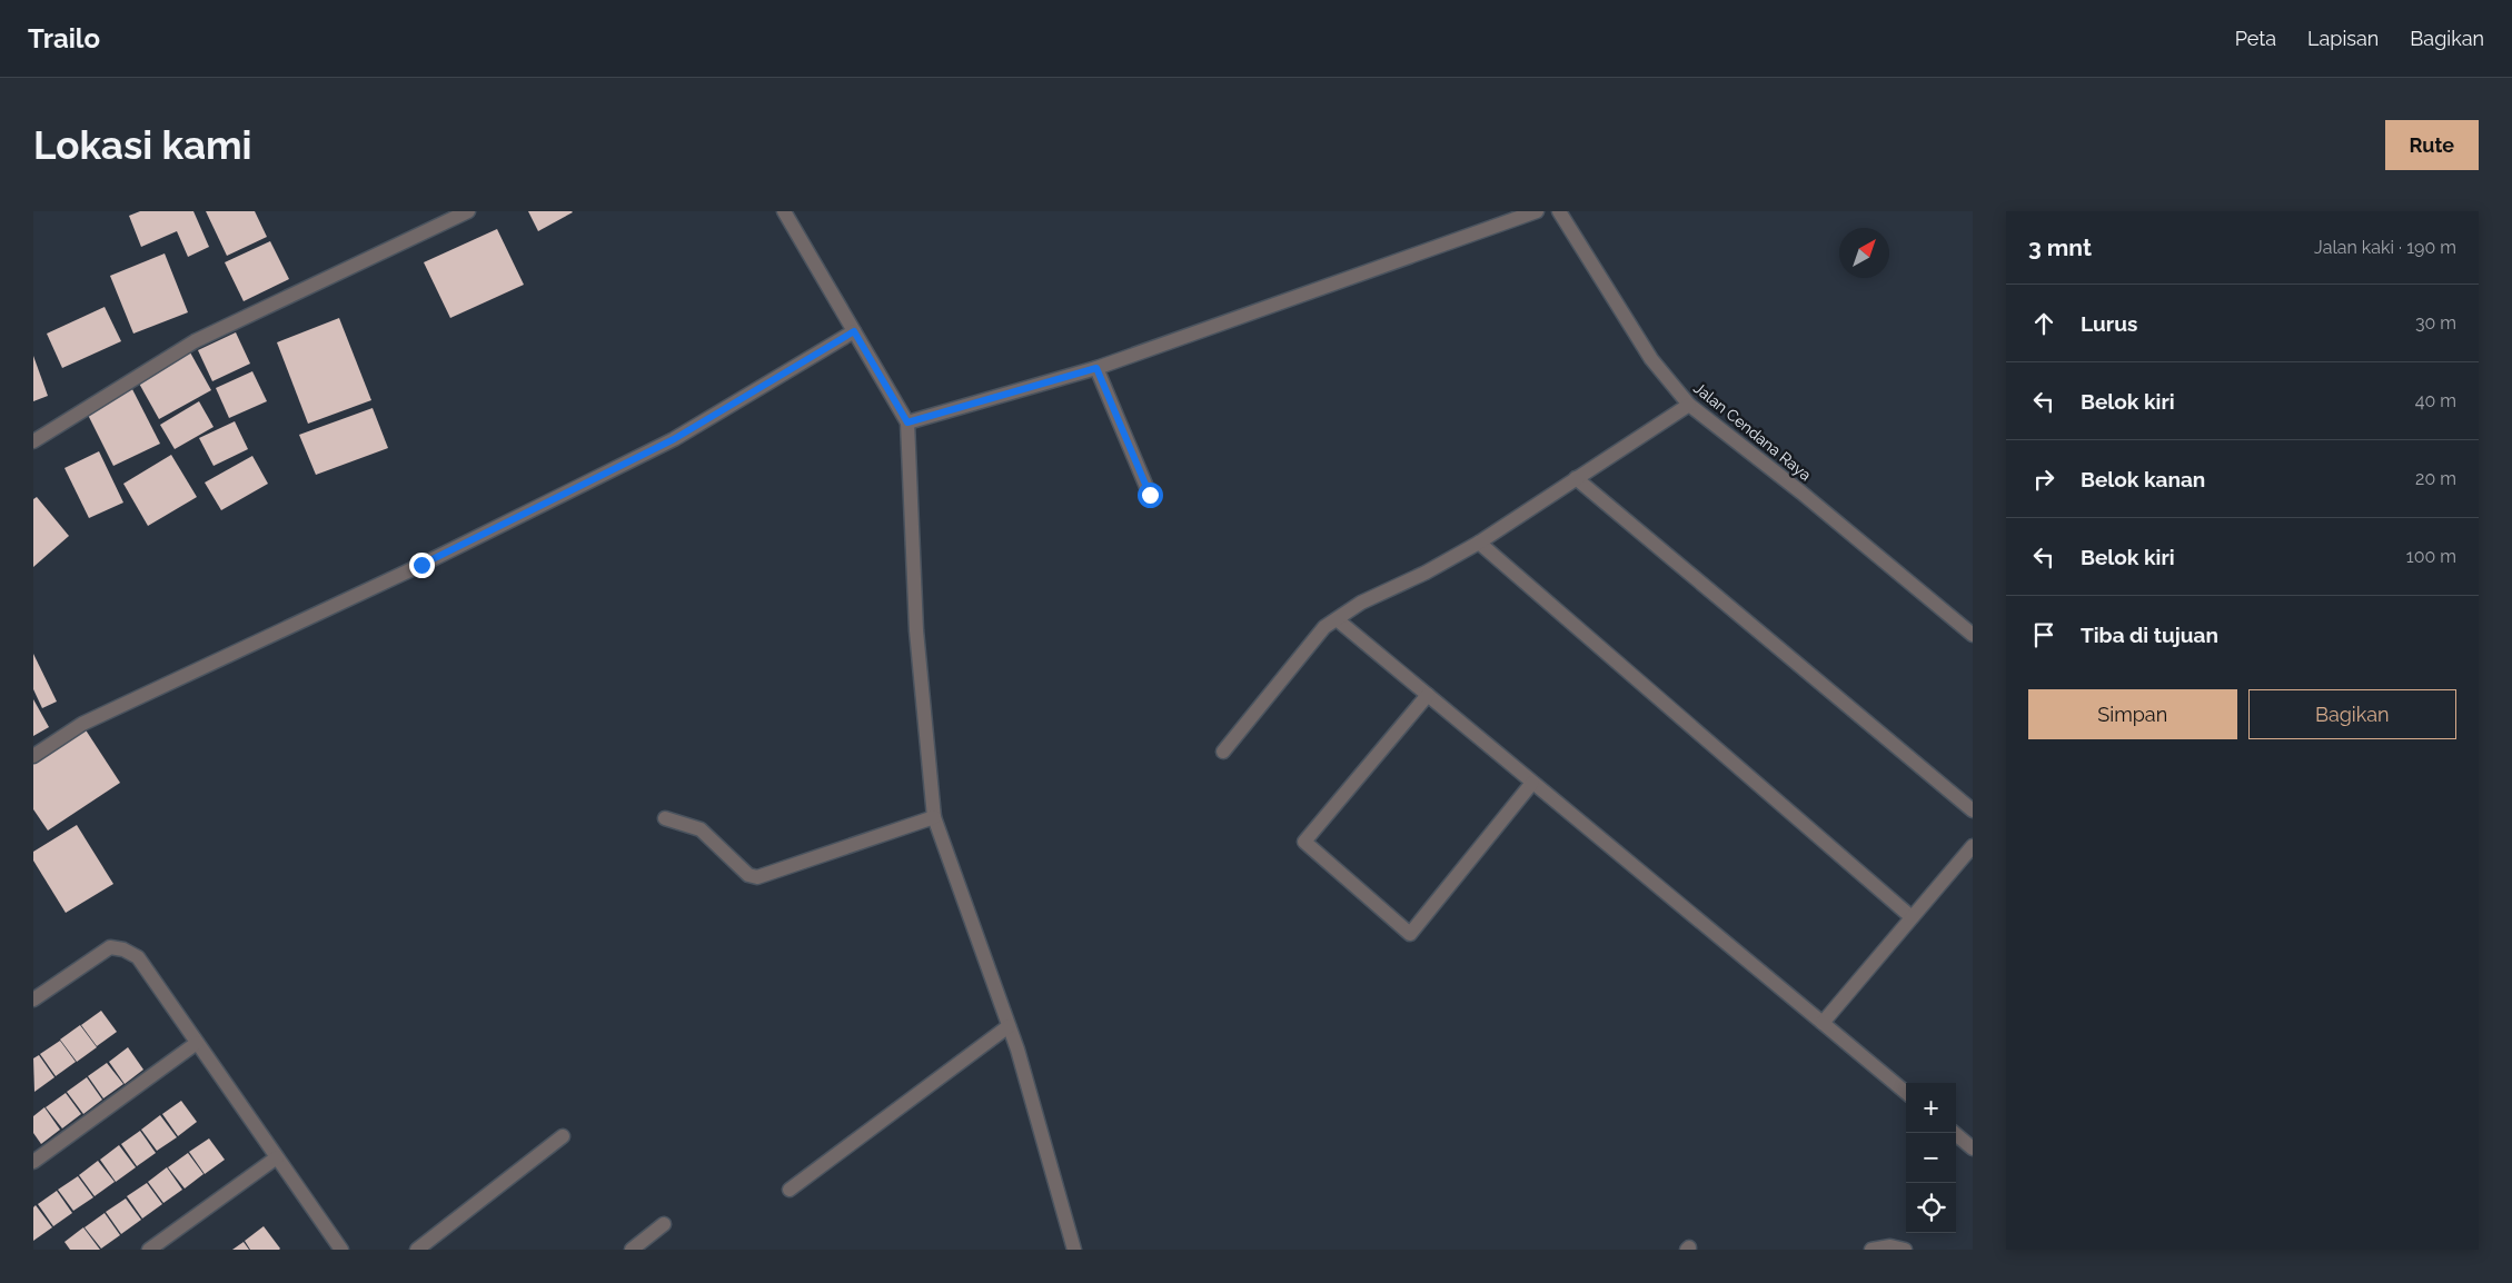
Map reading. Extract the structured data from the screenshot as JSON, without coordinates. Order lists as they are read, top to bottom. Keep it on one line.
{"streets":{"street":["Jalan Cendana Raya"]},"north":"top right","page":{"header":"Trailo","nav":["Peta","Lapisan","Bagikan"],"buttons":["Rute",["Simpan","Bagikan"]],"title":"Lokasi kami","heading":["3 mnt","Jalan kaki · 190 m"],"list":[["Lurus","30 m"],["Belok kiri","40 m"],["Belok kanan","20 m"],["Belok kiri","100 m"],"Tiba di tujuan"],"map_buttons":["+","−"]}}
